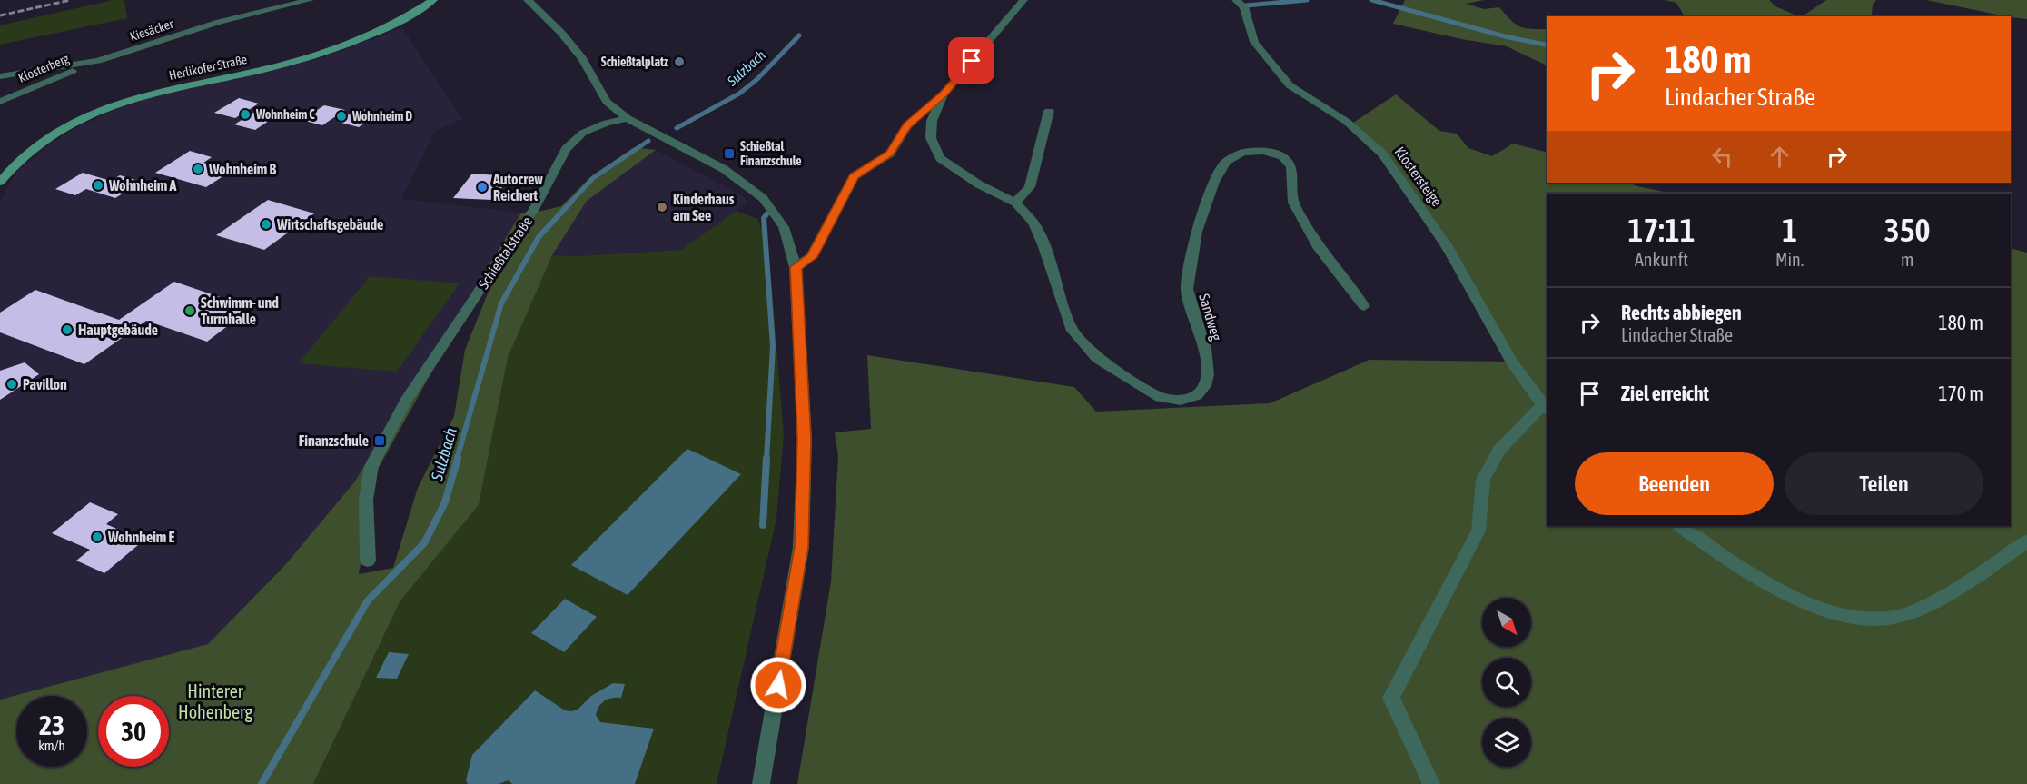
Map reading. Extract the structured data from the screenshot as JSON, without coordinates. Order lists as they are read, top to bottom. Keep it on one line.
{"streets":{"main road":["Herlikofer Straße"],"street":["Kiesäcker","Klosterberg","Klostersteige","Schießtalstraße","Sandweg"]},"crossings":[["Kiesäcker","Klosterberg"]],"water":["Sulzbach"],"parks":["Hinterer Hohenberg"],"places":{"other":["Schießtalplatz","Wohnheim C","Wohnheim D","Wohnheim B","Wohnheim A","Autocrew Reichert","Kinderhaus am See","Wirtschaftsgebäude","Schwimm- und Turmhalle","Hauptgebäude","Pavillon","Wohnheim E"],"transit":["Schießtal Finanzschule","Finanzschule"]},"north":"bottom right","page":{"turn":["180 m","Lindacher Straße"],"eta":["17:11","Ankunft","1","Min.","350","m"],"list":[{"name":"Rechts abbiegen","note":"Lindacher Straße","value":"180 m"},{"name":"Ziel erreicht","value":"170 m"}],"buttons":["Beenden","Teilen"],"speed":"23 km/h","limit":"30"}}
